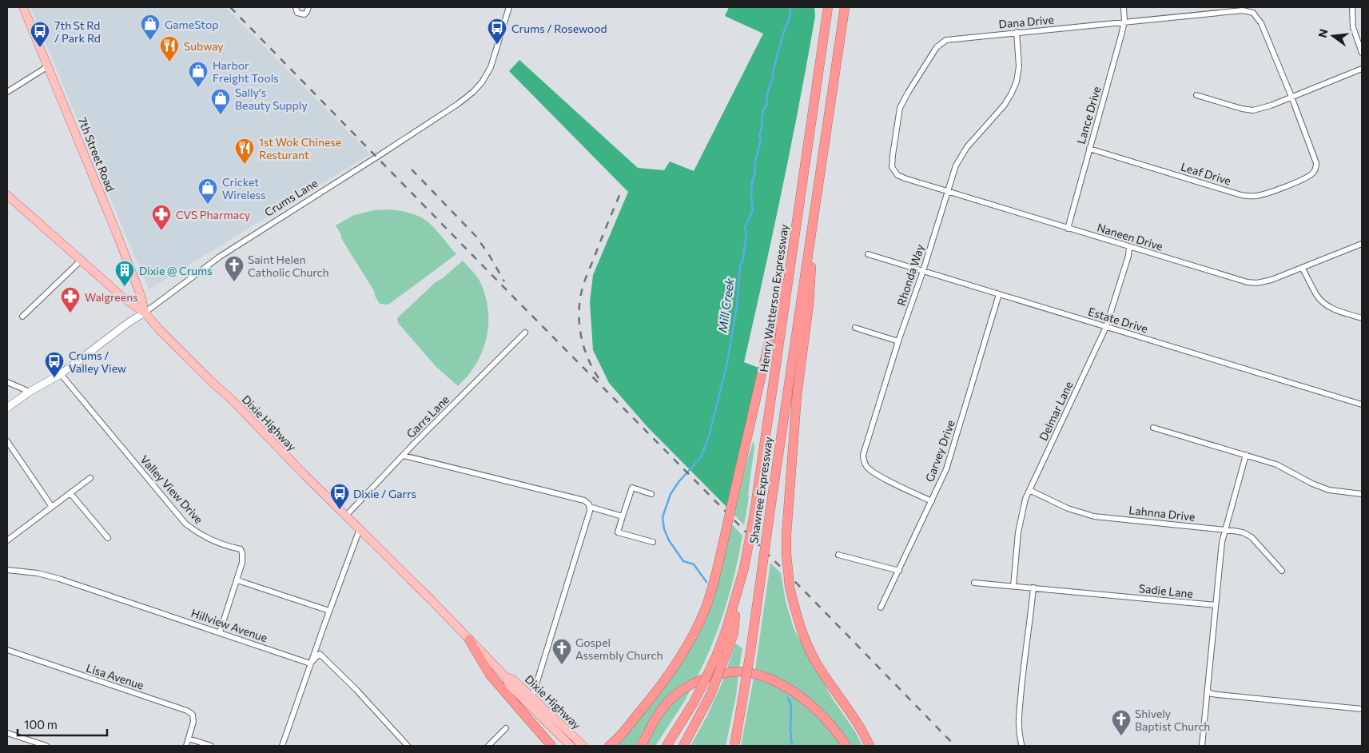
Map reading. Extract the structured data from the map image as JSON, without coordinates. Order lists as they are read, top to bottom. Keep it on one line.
{"streets":{"highway":["Henry Watterson Expressway","Shawnee Expressway"],"main road":["7th Street Road","Crums Lane","Dixie Highway"],"street":["Dana Drive","Lance Drive","Leaf Drive","Naneen Drive","Rhonda Way","Estate Drive","Delmar Lane","Garrs Lane","Garvey Drive","Valley View Drive","Lahnna Drive","Sadie Lane","Hillview Avenue","Lisa Avenue"]},"crossings":[["Dana Drive","Lance Drive"],["Dana Drive","Leaf Drive"],["Dana Drive","Naneen Drive"],["Dana Drive","Rhonda Way"],["Lance Drive","Leaf Drive"],["Lance Drive","Naneen Drive"],["7th Street Road","Crums Lane"],["7th Street Road","Dixie Highway"],["Crums Lane","Dixie Highway"],["Crums Lane","Valley View Drive"],["Naneen Drive","Rhonda Way"],["Naneen Drive","Delmar Lane"],["Rhonda Way","Estate Drive"],["Rhonda Way","Garvey Drive"],["Estate Drive","Delmar Lane"],["Estate Drive","Garvey Drive"],["Delmar Lane","Lahnna Drive"],["Delmar Lane","Sadie Lane"],["Garrs Lane","Dixie Highway"],["Valley View Drive","Hillview Avenue"]],"water":["Mill Creek"],"places":{"shop":["GameStop","Harbor Freight Tools","Sally's Beauty Supply","Cricket Wireless"],"bus stop":["Crums / Rosewood","7th St Rd / Park Rd","Crums / Valley View","Dixie / Garrs"],"restaurant":["Subway","1st Wok Chinese Resturant"],"pharmacy":["CVS Pharmacy","Walgreens"],"church":["Saint Helen Catholic Church","Gospel Assembly Church","Shively Baptist Church"],"building":["Dixie @ Crums"]},"scale_bar":"100 m","north":"left"}
